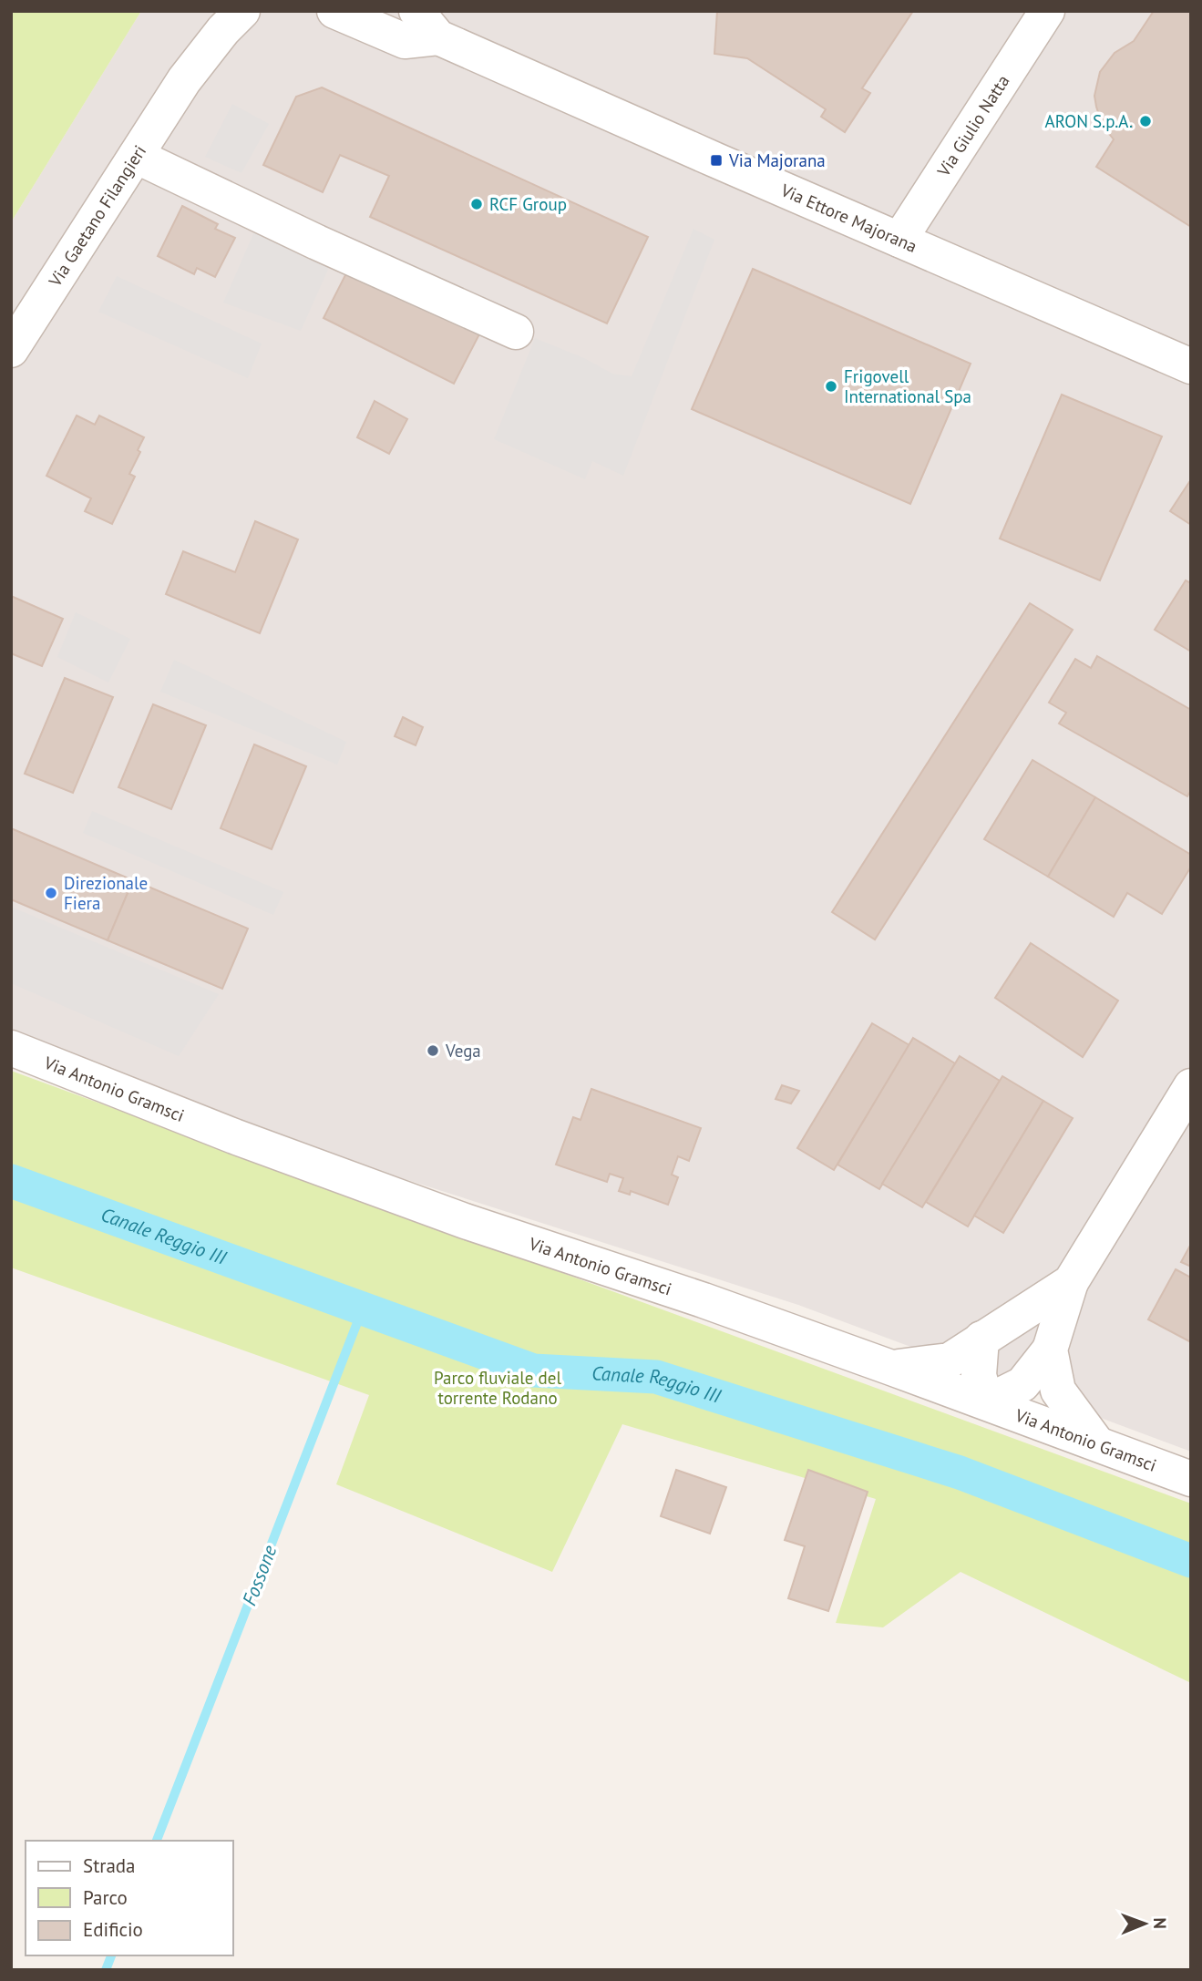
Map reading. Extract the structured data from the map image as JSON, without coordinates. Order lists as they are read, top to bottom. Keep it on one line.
{"streets":{"street":["Via Giulio Natta","Via Gaetano Filangieri","Via Ettore Majorana","Via Antonio Gramsci"]},"crossings":[["Via Giulio Natta","Via Ettore Majorana"]],"water":["Canale Reggio III","Fossone"],"parks":["Parco fluviale del torrente Rodano"],"places":{"other":["ARON S.p.A.","RCF Group","Frigovell International Spa","Direzionale Fiera","Vega"],"transit":["Via Majorana"]},"legend":["Strada","Parco","Edificio"],"north":"right"}
